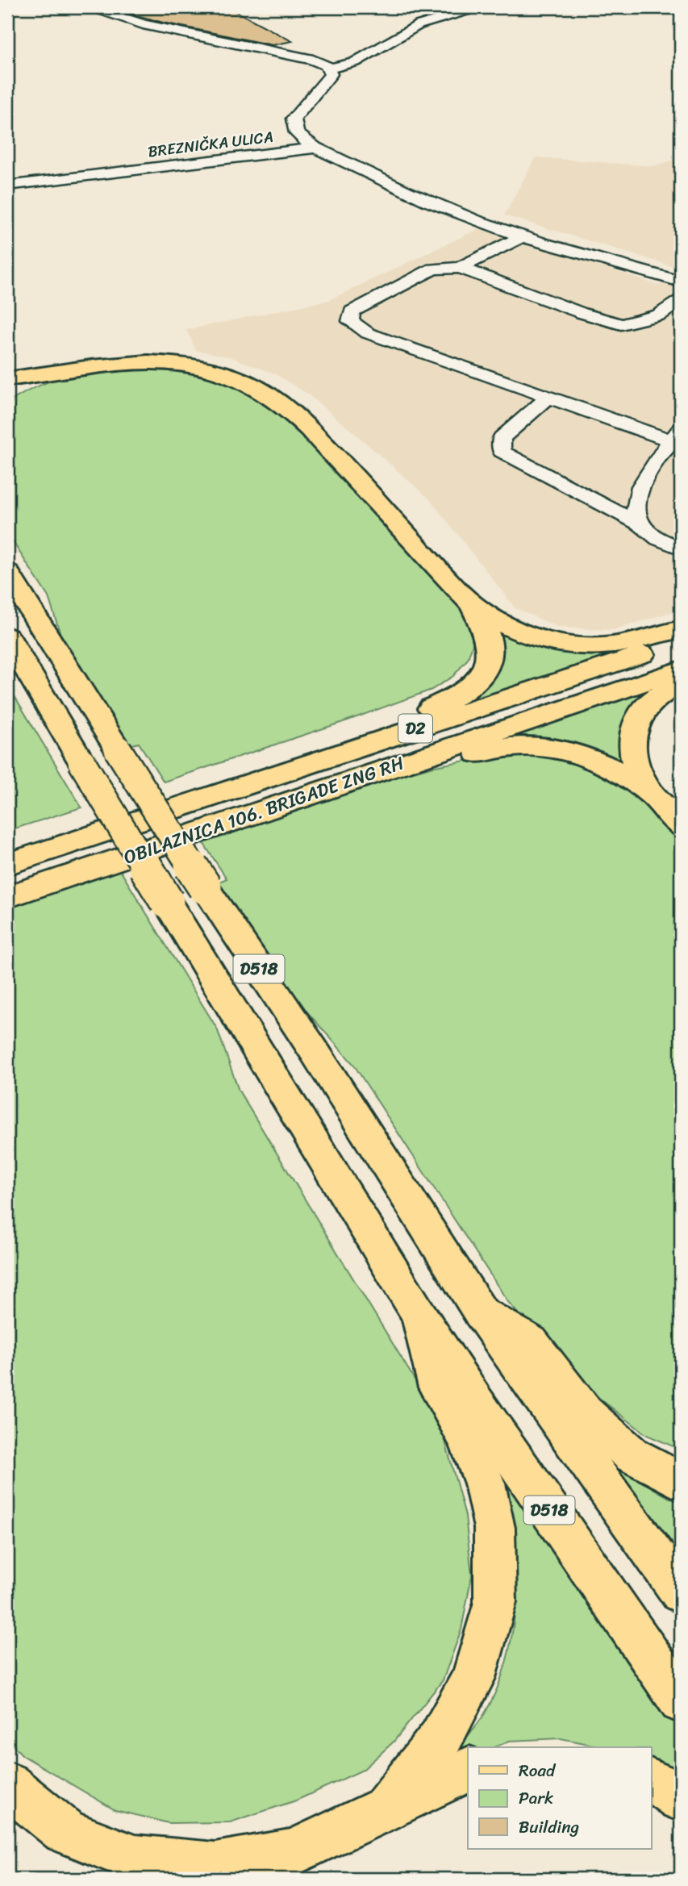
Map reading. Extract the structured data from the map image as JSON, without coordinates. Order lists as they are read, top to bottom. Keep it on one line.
{"streets":{"main road":["D2","OBILAZNICA 106. BRIGADE ZNG RH","D518"],"street":["BREZNIČKA ULICA"]},"legend":["Road","Park","Building"]}
